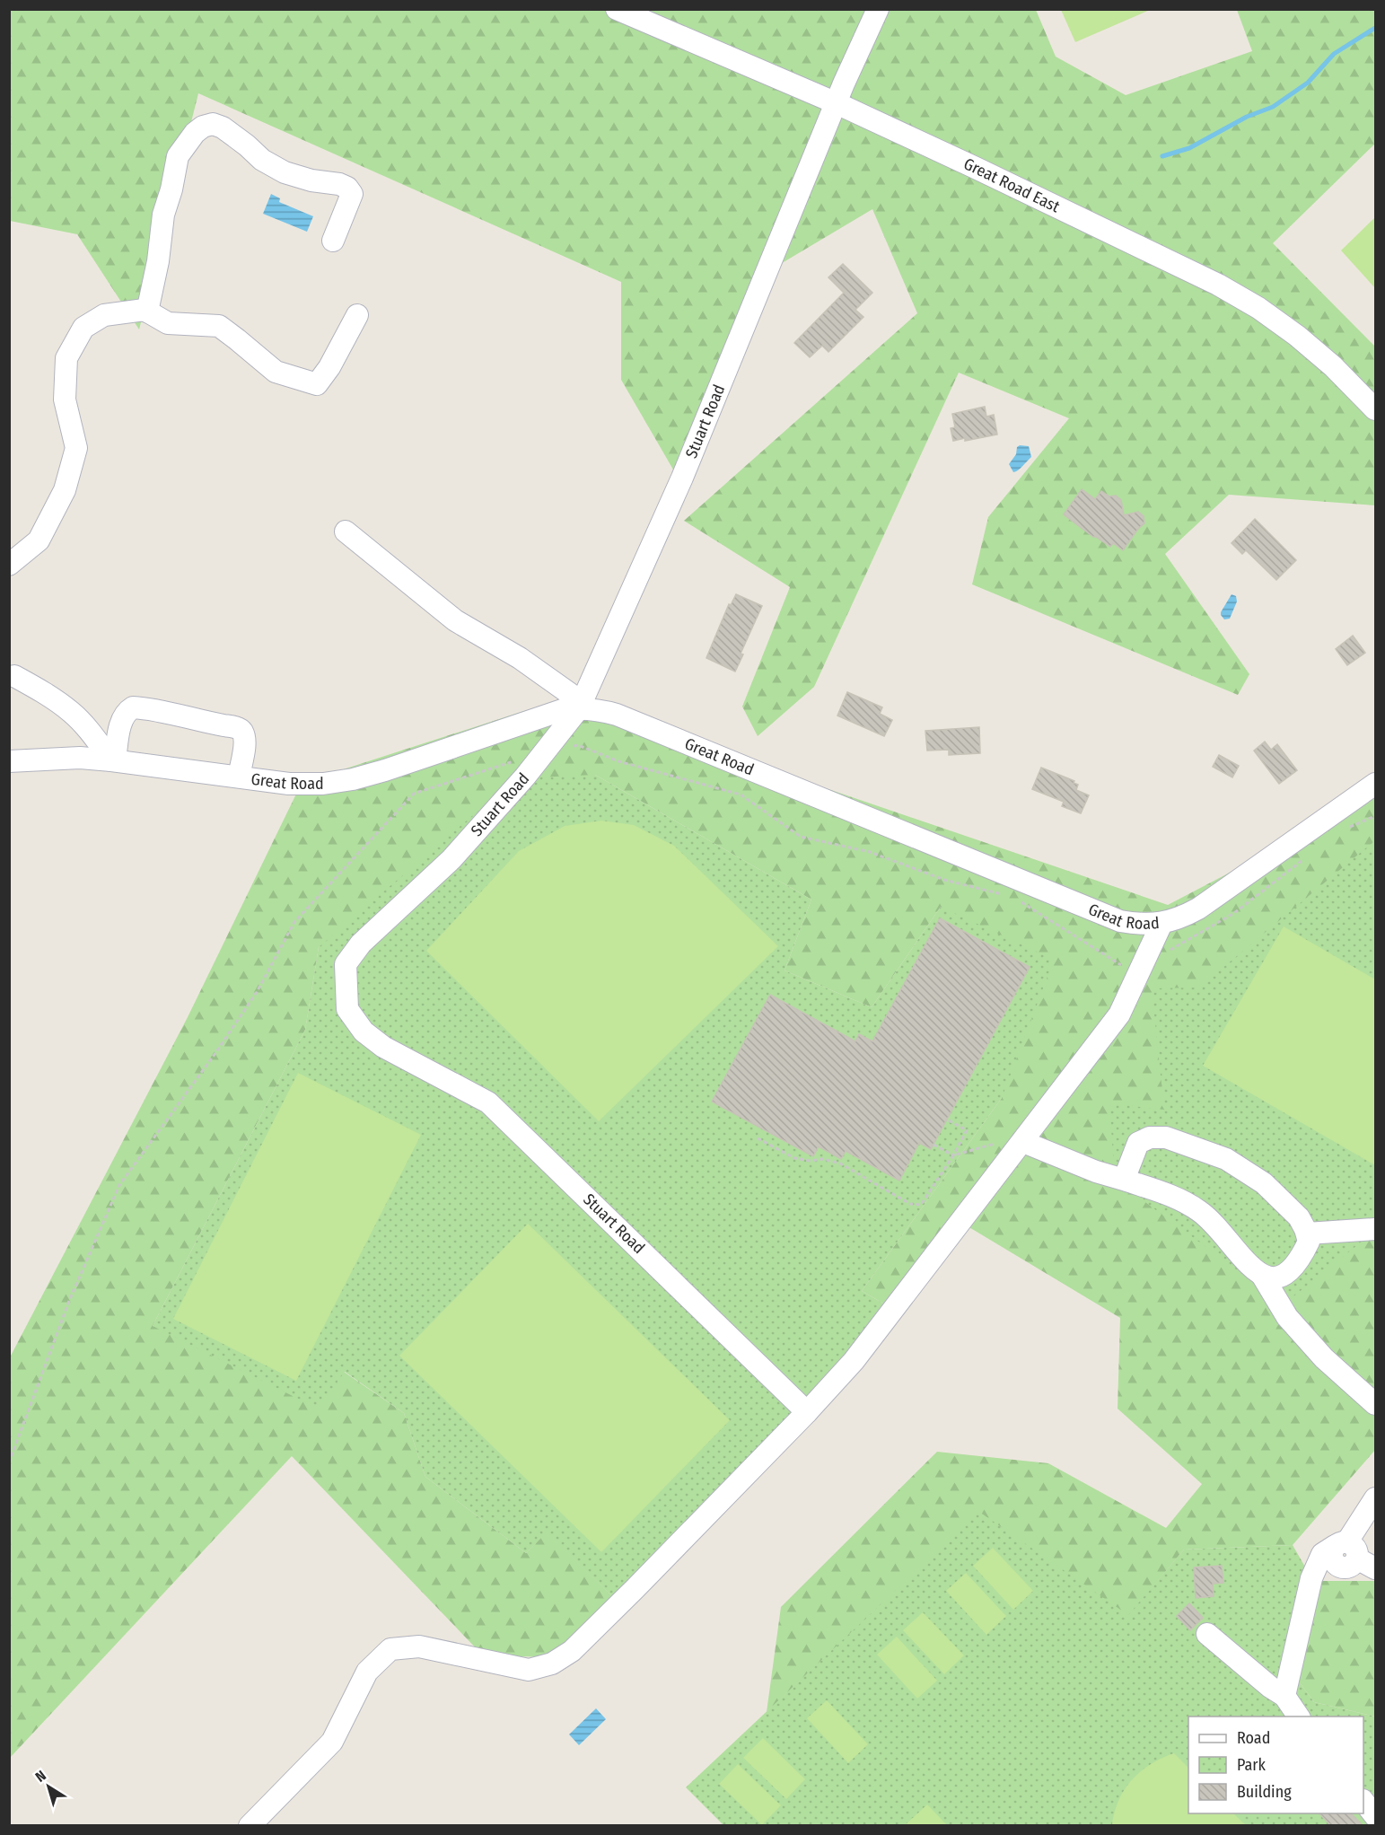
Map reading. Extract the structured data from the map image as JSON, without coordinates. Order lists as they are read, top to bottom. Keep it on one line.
{"streets":{"street":["Great Road East","Stuart Road","Great Road"]},"crossings":[["Great Road East","Stuart Road"],["Stuart Road","Great Road"]],"legend":["Road","Park","Building"],"north":"top left"}
